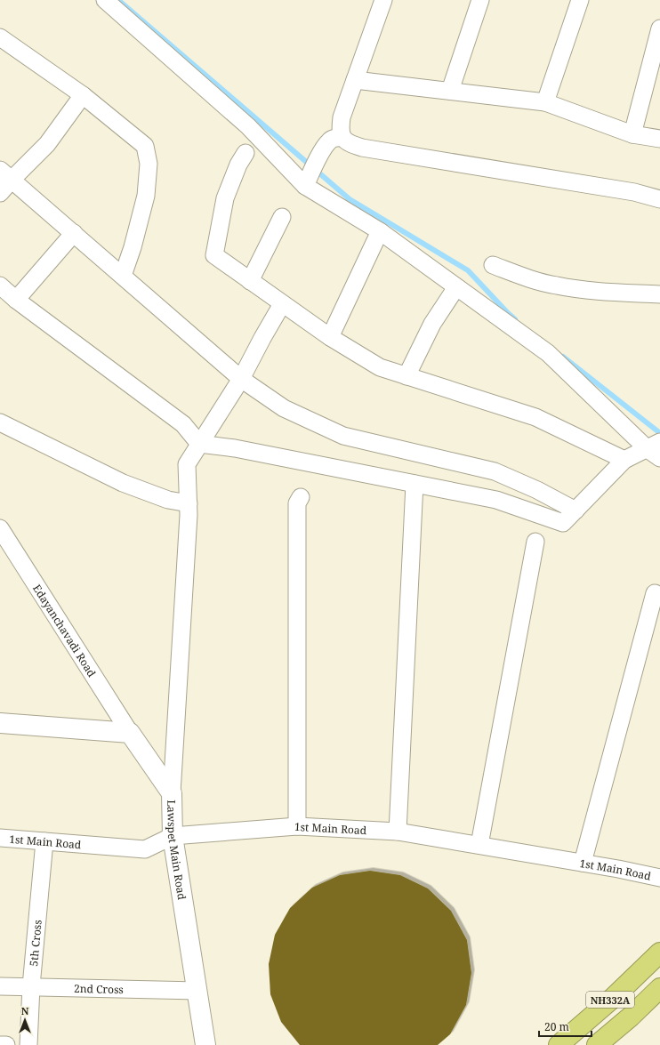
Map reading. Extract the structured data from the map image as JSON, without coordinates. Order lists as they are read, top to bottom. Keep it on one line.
{"streets":{"highway":["NH332A"],"street":["Edayanchavadi Road","1st Main Road","Lawspet Main Road","5th Cross","2nd Cross"]},"crossings":[["Edayanchavadi Road","Lawspet Main Road"],["1st Main Road","Lawspet Main Road"],["1st Main Road","5th Cross"],["Lawspet Main Road","2nd Cross"],["5th Cross","2nd Cross"]],"scale_bar":"20 m","north":"top"}
